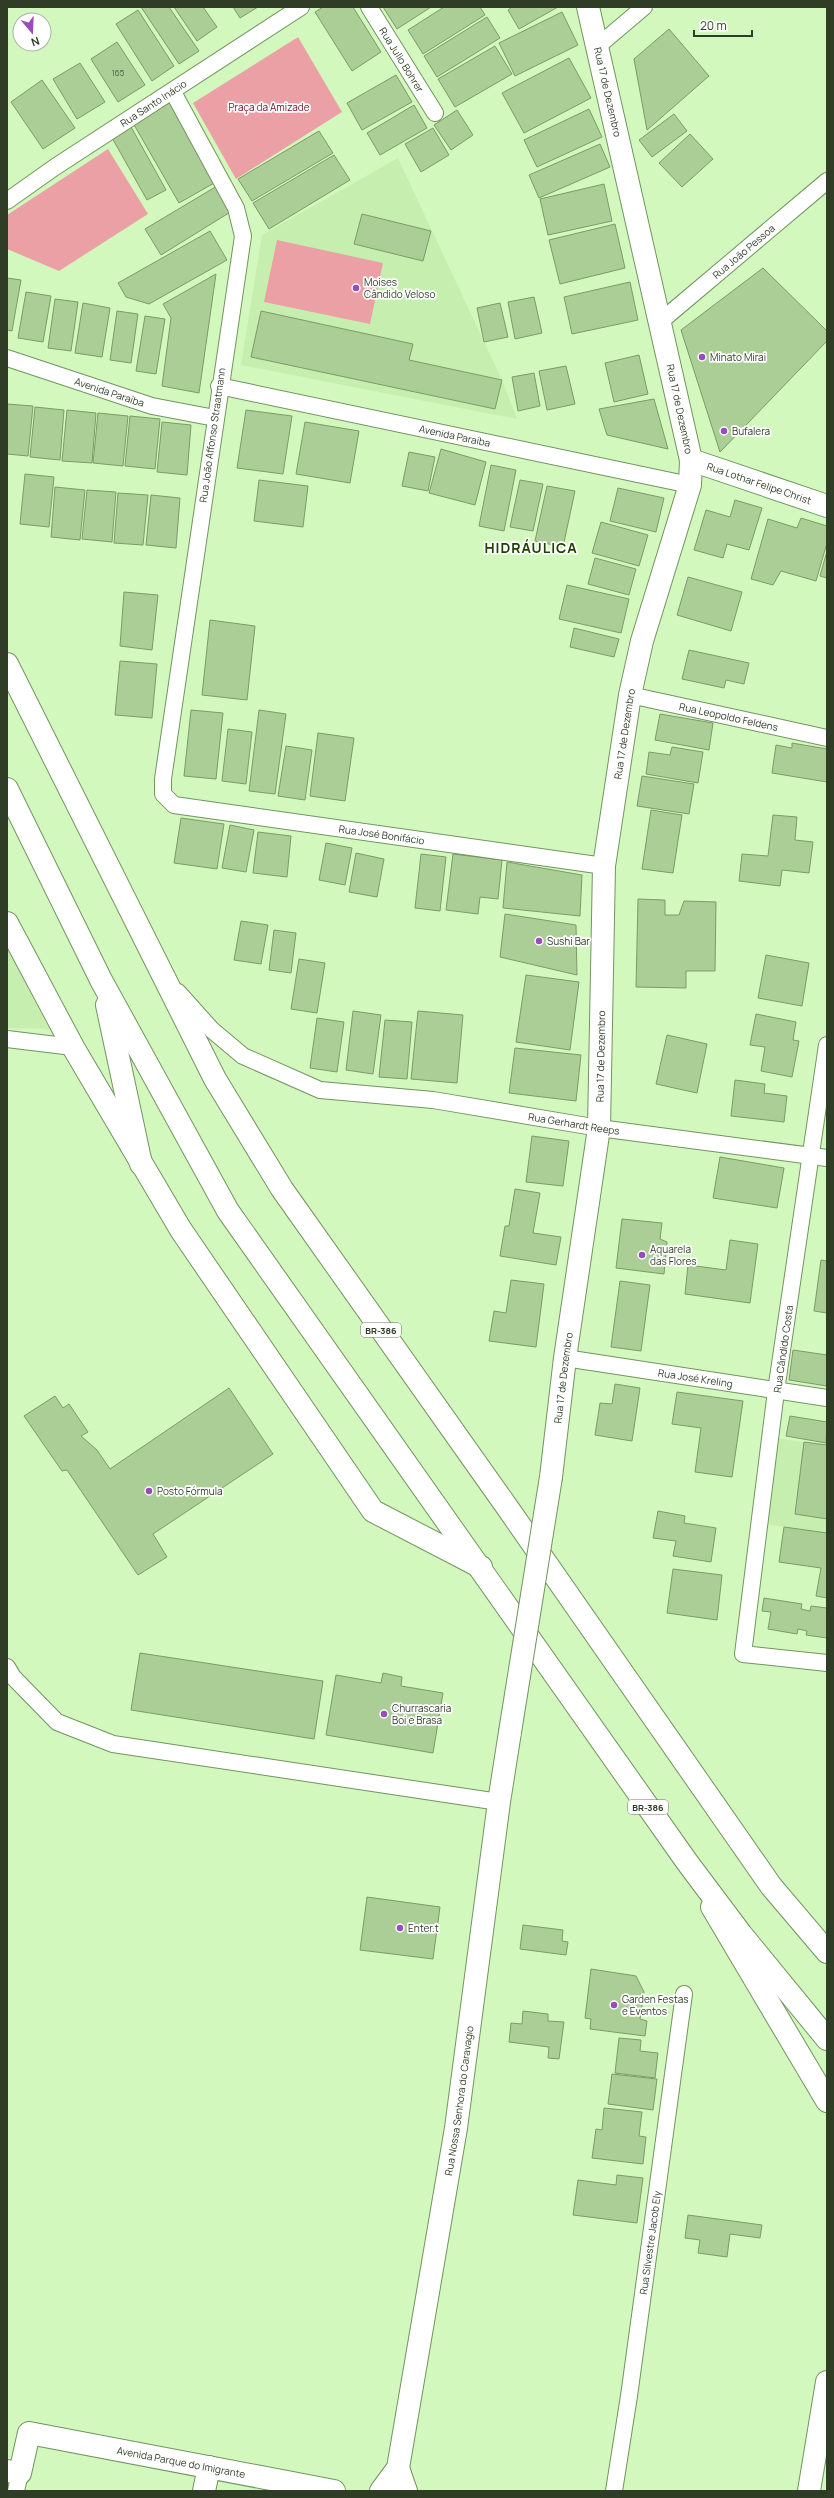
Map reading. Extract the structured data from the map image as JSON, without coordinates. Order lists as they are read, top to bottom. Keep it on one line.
{"streets":{"main road":["Rua 17 de Dezembro","Rua Lothar Felipe Christ","BR-386","Rua Nossa Senhora do Caravagio","Avenida Parque do Imigrante"],"street":["Rua Julio Bohrer","Rua Santo Inácio","Rua João Pessoa","Avenida Paraíba","Rua João Affonso Straatmann","Rua Leopoldo Feldens","Rua José Bonifácio","Rua Gerhardt Reeps","Rua Cândido Costa","Rua José Kreling","Rua Silvestre Jacob Ely"]},"crossings":[["Rua 17 de Dezembro","Rua João Pessoa"],["Rua 17 de Dezembro","Avenida Paraíba"],["Rua 17 de Dezembro","Rua Lothar Felipe Christ"],["Rua 17 de Dezembro","Rua Leopoldo Feldens"],["Rua 17 de Dezembro","Rua José Bonifácio"],["Rua 17 de Dezembro","Rua Gerhardt Reeps"],["Rua 17 de Dezembro","Rua José Kreling"],["Rua 17 de Dezembro","Rua Nossa Senhora do Caravagio"],["Rua Santo Inácio","Rua João Affonso Straatmann"],["Avenida Paraíba","Rua João Affonso Straatmann"],["Rua João Affonso Straatmann","Rua José Bonifácio"],["Rua Gerhardt Reeps","BR-386"],["Rua Gerhardt Reeps","Rua Cândido Costa"],["Rua Cândido Costa","Rua José Kreling"]],"districts":["HIDRÁULICA"],"parks":["Praça da Amizade"],"places":["Moises Cândido Veloso","Minato Mirai","Bufalera","Sushi Bar","Aquarela das Flores","Posto Fórmula","Churrascaria Boi e Brasa","Enter.t","Garden Festas e Eventos"],"house_numbers":["165"],"scale_bar":"20 m","north":"bottom"}
